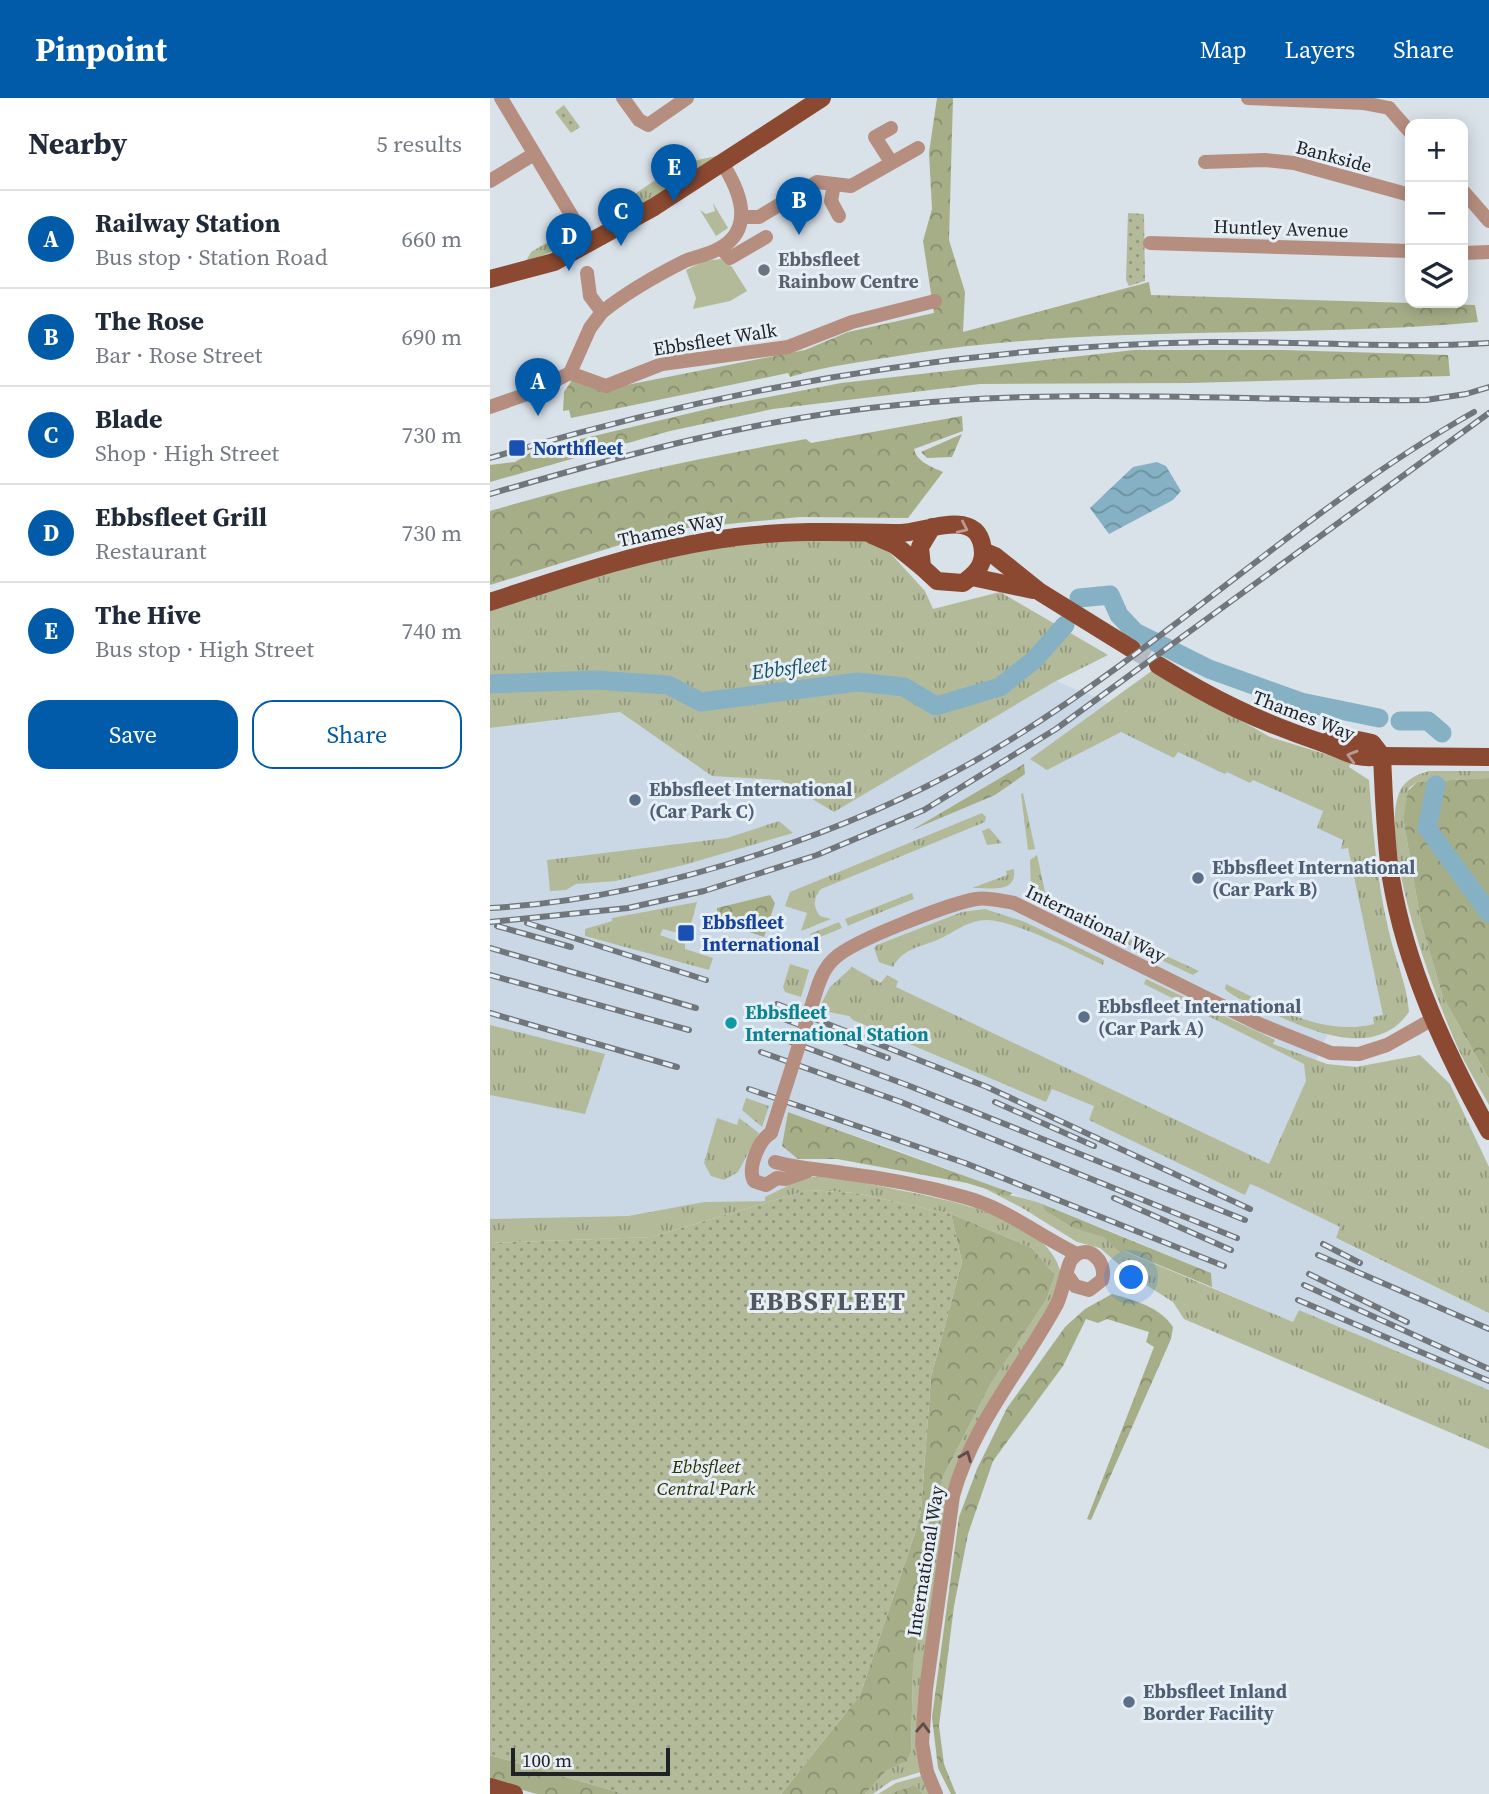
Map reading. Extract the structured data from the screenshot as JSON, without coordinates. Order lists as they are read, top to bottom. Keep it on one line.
{"streets":{"main road":["Thames Way"],"street":["Bankside","Huntley Avenue","Ebbsfleet Walk","International Way"]},"one_way":["International Way"],"districts":["EBBSFLEET"],"water":["Ebbsfleet"],"parks":["Ebbsfleet Central Park"],"places":{"other":["Ebbsfleet Rainbow Centre","Ebbsfleet International (Car Park C)","Ebbsfleet International (Car Park B)","Ebbsfleet International (Car Park A)","Ebbsfleet International Station","Ebbsfleet Inland Border Facility"],"transit":["Northfleet","Ebbsfleet International"]},"scale_bar":"100 m","page":{"header":"Pinpoint","nav":["Map","Layers","Share"],"heading":["Nearby","5 results"],"map_buttons":["+","−"],"pins":["E","B","C","D","A"],"list":[{"mark":"A","name":"Railway Station","note":"Bus stop · Station Road","value":"660 m"},{"mark":"B","name":"The Rose","note":"Bar · Rose Street","value":"690 m"},{"mark":"C","name":"Blade","note":"Shop · High Street","value":"730 m"},{"mark":"D","name":"Ebbsfleet Grill","note":"Restaurant","value":"730 m"},{"mark":"E","name":"The Hive","note":"Bus stop · High Street","value":"740 m"}],"buttons":["Save","Share"],"scale":"100 m"}}
